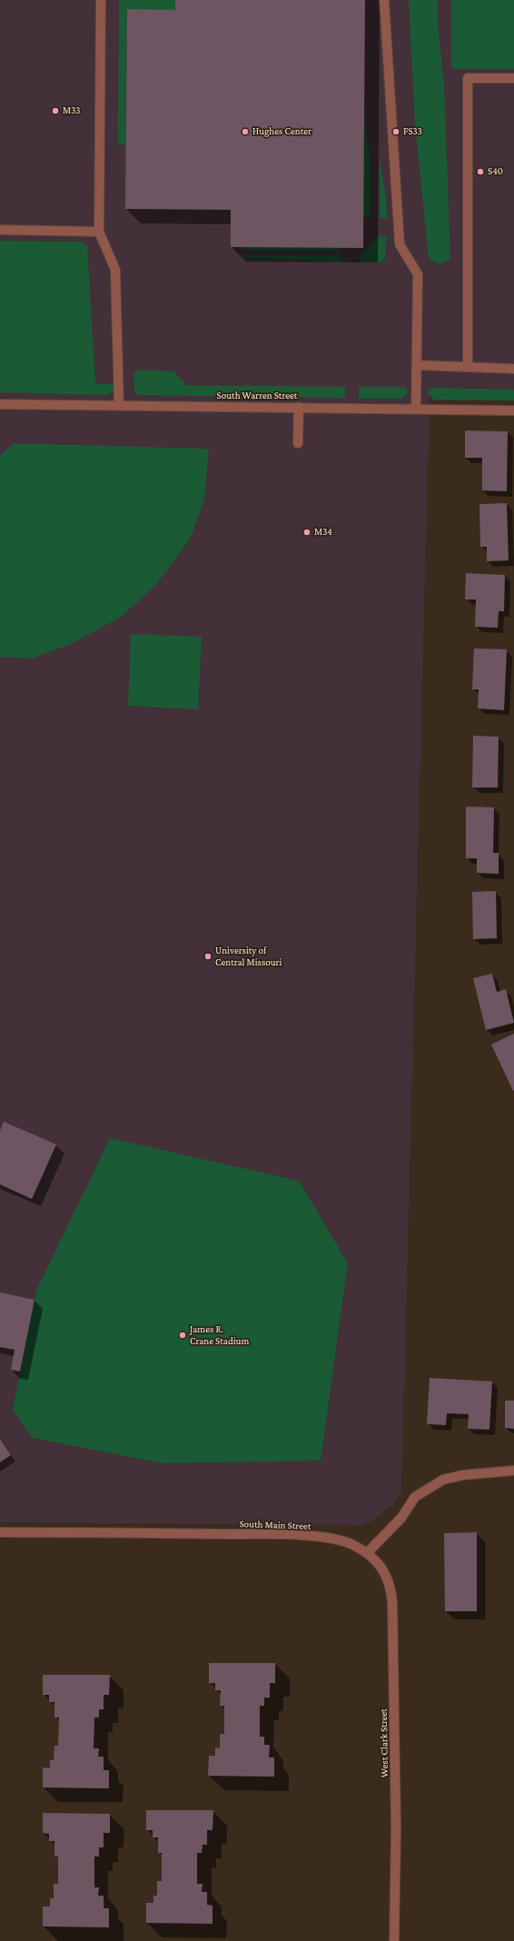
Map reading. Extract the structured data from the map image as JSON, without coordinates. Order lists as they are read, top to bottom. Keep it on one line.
{"streets":{"street":["South Warren Street","South Main Street","West Clark Street"]},"crossings":[["South Main Street","West Clark Street"]],"places":["M33","Hughes Center","FS33","S40","M34","University of Central Missouri","James R. Crane Stadium"]}
